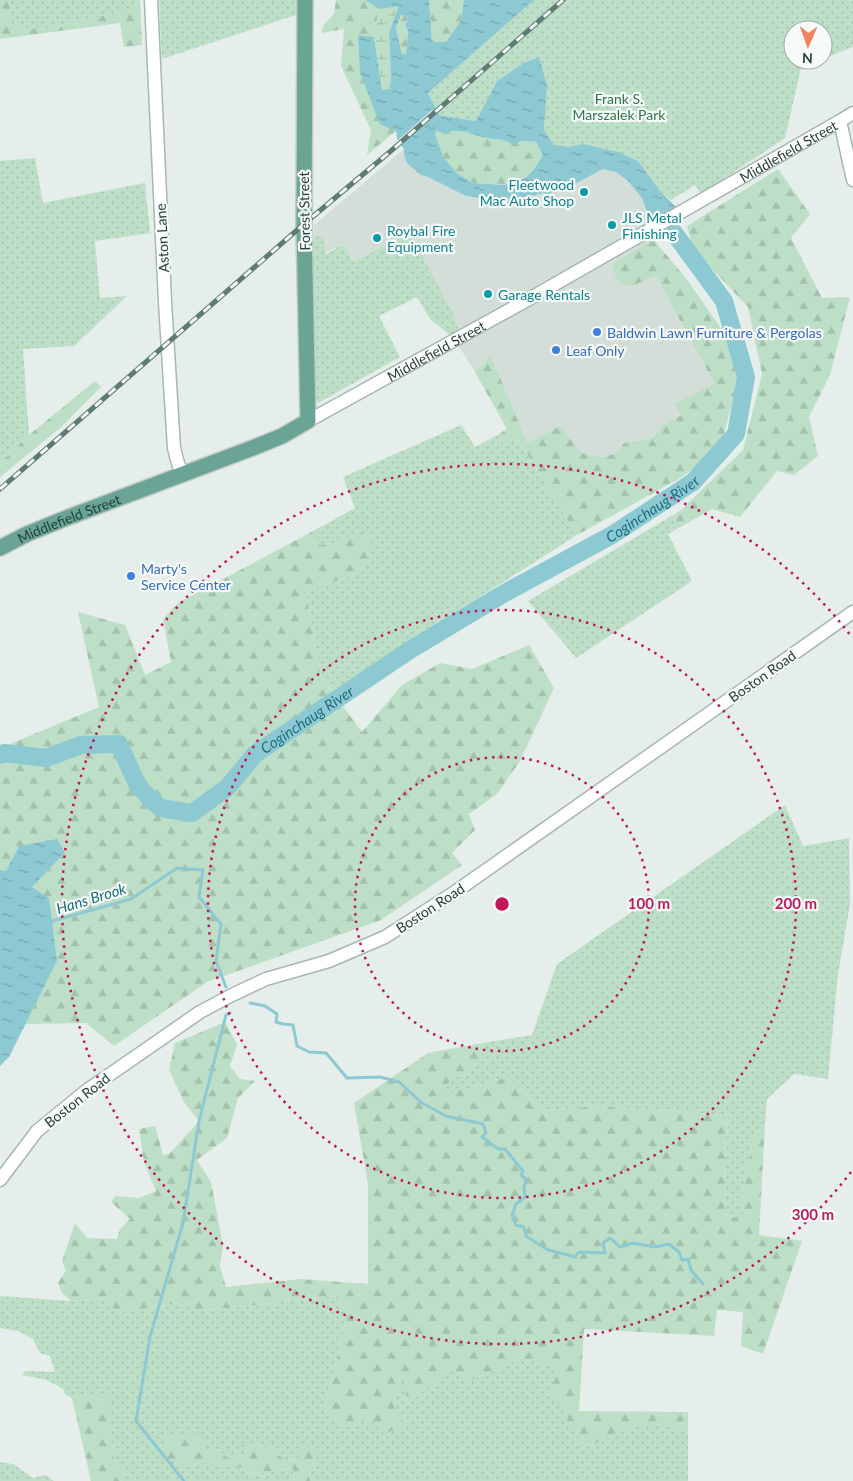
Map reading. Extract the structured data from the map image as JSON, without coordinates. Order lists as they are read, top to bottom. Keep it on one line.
{"streets":{"main road":["Middlefield Street","Forest Street"],"street":["Aston Lane","Boston Road"]},"crossings":[["Middlefield Street","Forest Street"],["Middlefield Street","Aston Lane"]],"water":["Coginchaug River","Hans Brook"],"parks":["Frank S. Marszalek Park"],"places":["Fleetwood Mac Auto Shop","JLS Metal Finishing","Roybal Fire Equipment","Garage Rentals","Baldwin Lawn Furniture & Pergolas","Leaf Only","Marty's Service Center"],"north":"bottom","rings":["100 m","200 m","300 m"]}
